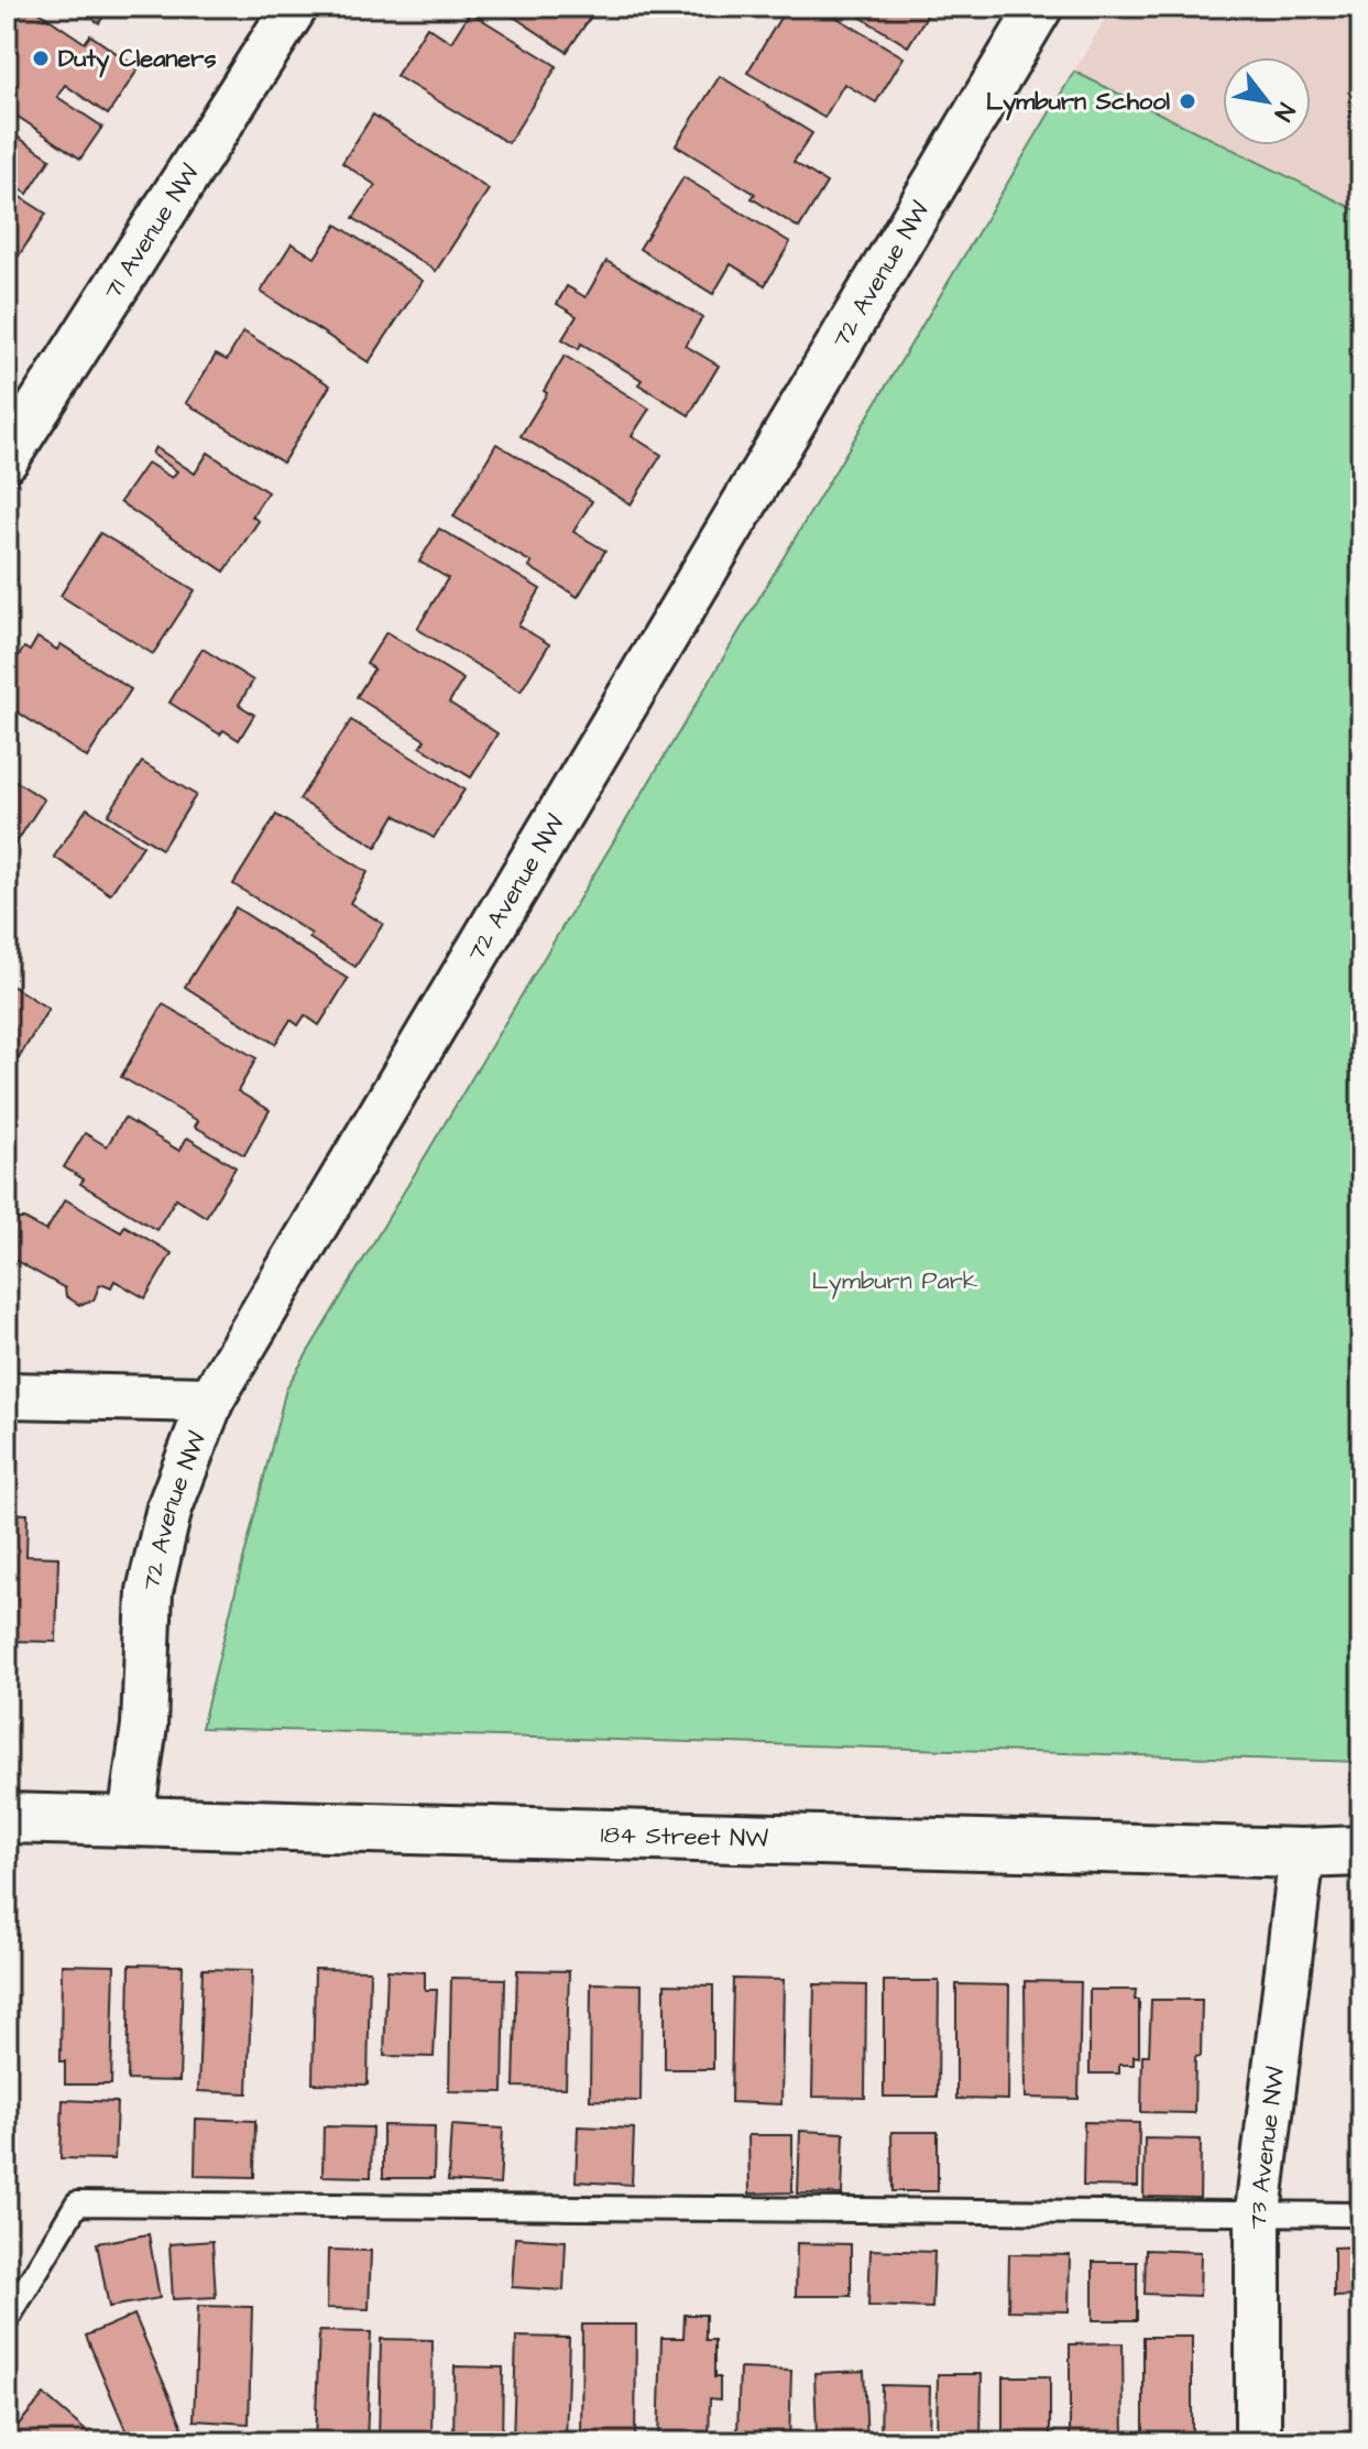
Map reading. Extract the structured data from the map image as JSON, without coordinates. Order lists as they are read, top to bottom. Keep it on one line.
{"streets":{"street":["71 Avenue NW","72 Avenue NW","184 Street NW","73 Avenue NW"]},"crossings":[["72 Avenue NW","184 Street NW"],["184 Street NW","73 Avenue NW"]],"parks":["Lymburn Park"],"places":["Duty Cleaners","Lymburn School"],"north":"bottom right"}
